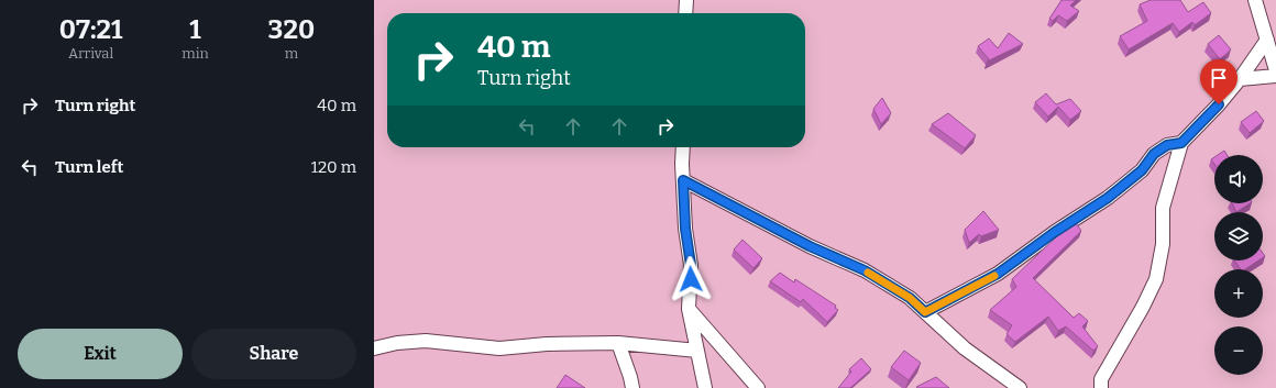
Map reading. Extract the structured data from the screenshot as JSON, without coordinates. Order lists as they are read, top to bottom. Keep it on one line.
{"page":{"eta":["07:21","Arrival","1","min","320","m"],"turn":["40 m","Turn right"],"list":[{"name":"Turn right","value":"40 m"},{"name":"Turn left","value":"120 m"}],"map_buttons":["+","−"],"buttons":["Exit","Share"]}}
